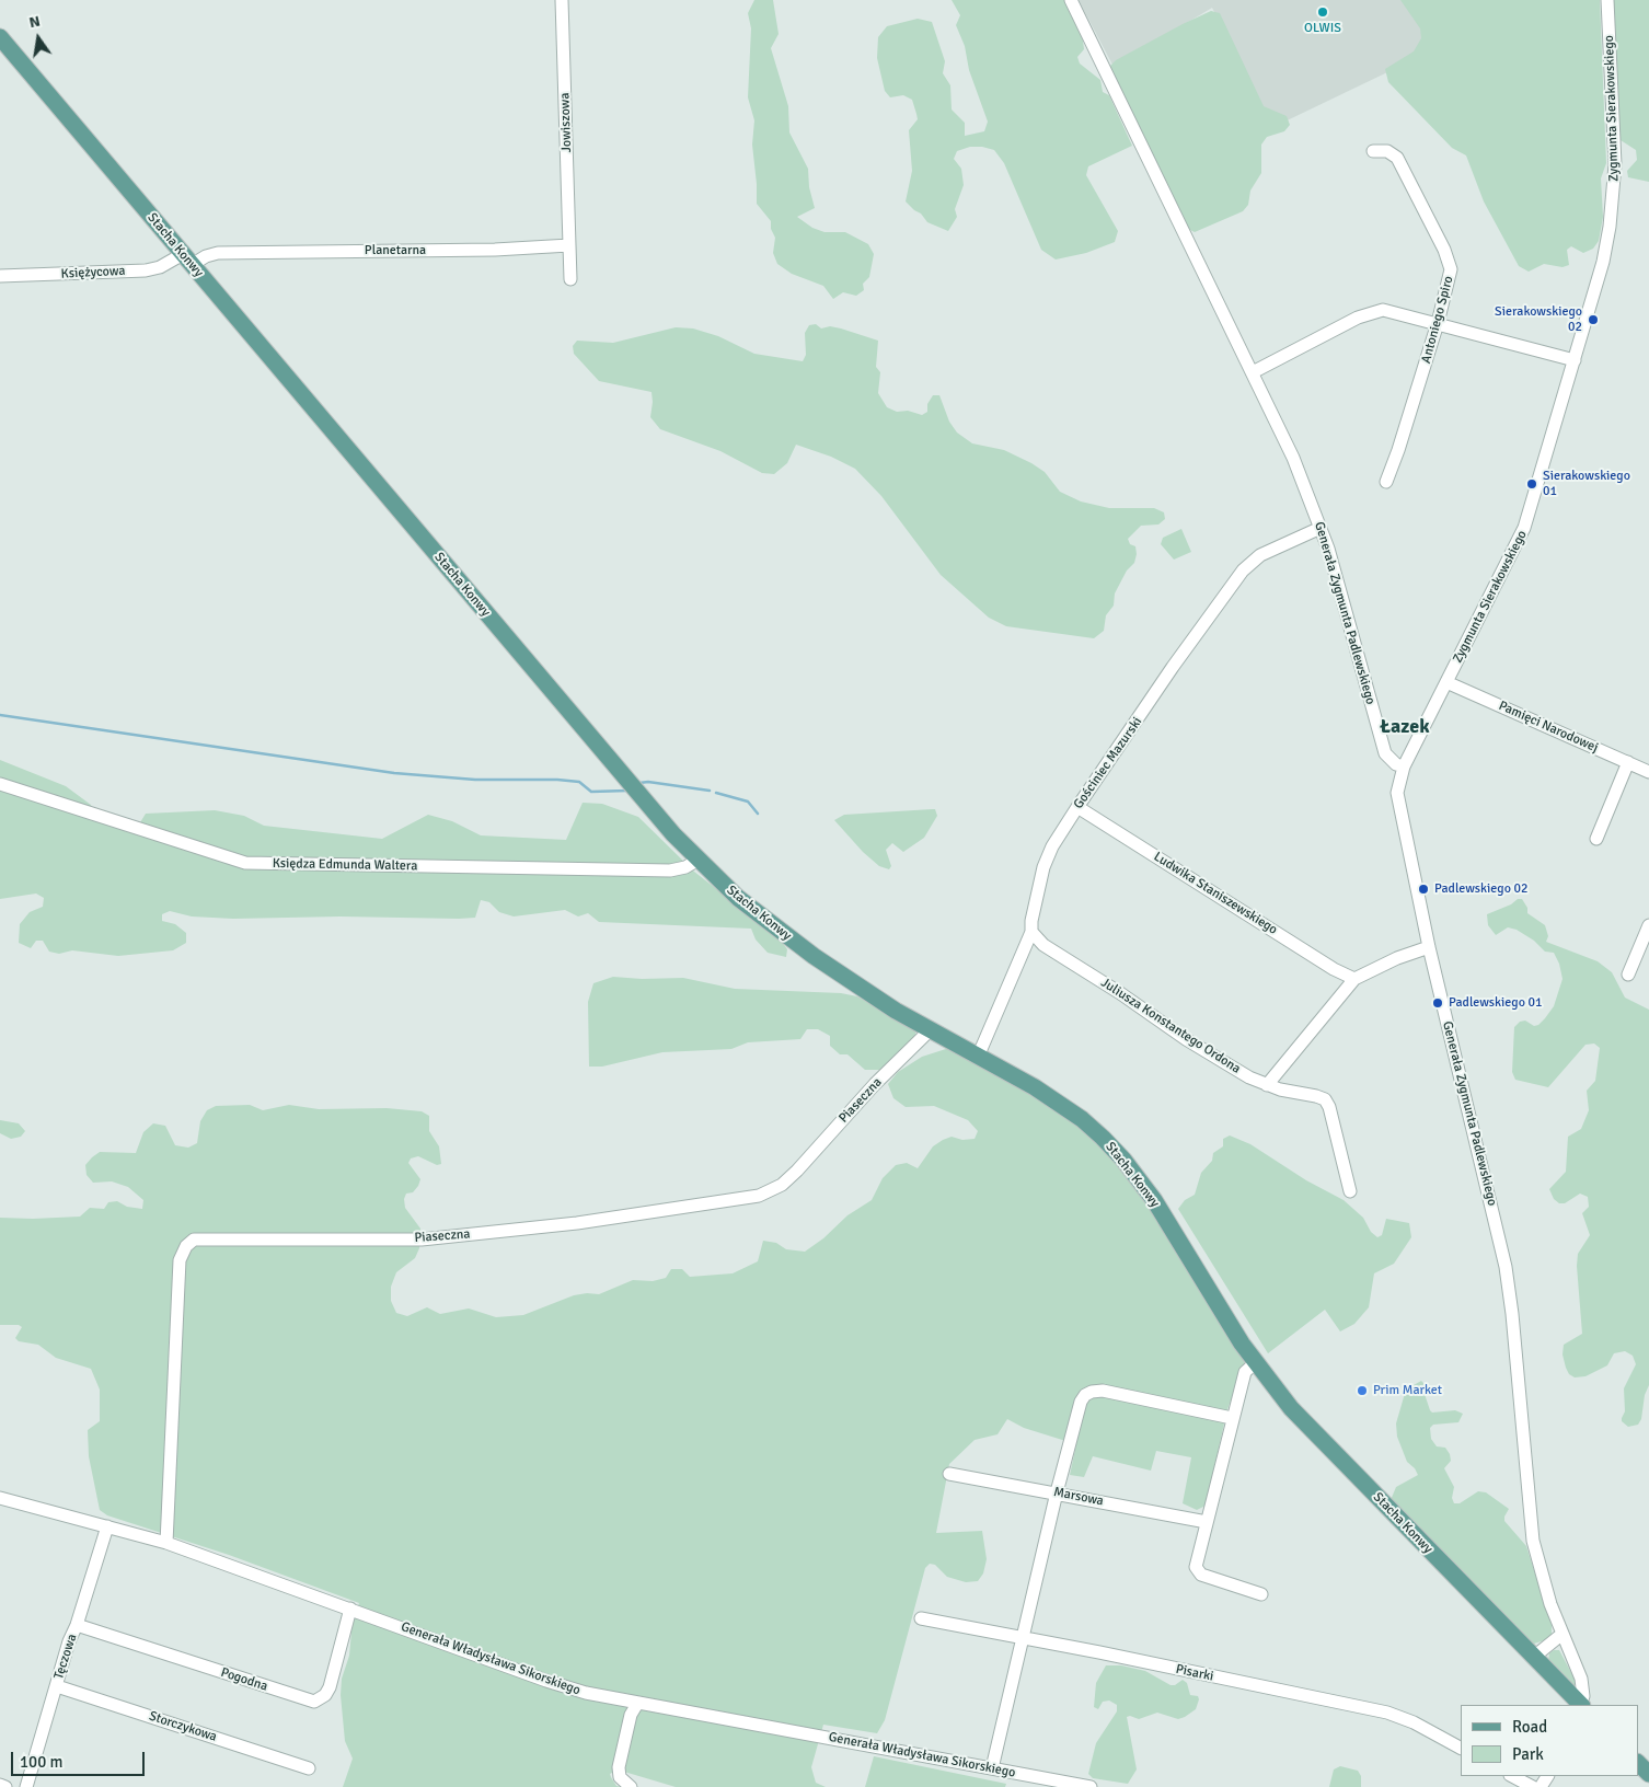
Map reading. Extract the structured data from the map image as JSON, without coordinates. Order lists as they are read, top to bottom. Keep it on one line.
{"streets":{"main road":["Stacha Konwy"],"street":["Zygmunta Sierakowskiego","Jowiszowa","Planetarna","Księżycowa","Antoniego Spiro","Generała Zygmunta Padlewskiego","Pamięci Narodowej","Gościniec Mazurski","Księdza Edmunda Waltera","Ludwika Staniszewskiego","Juliusza Konstantego Ordona","Piaseczna","Marsowa","Tęczowa","Generała Władysława Sikorskiego","Pisarki","Pogodna","Storczykowa"]},"crossings":[["Zygmunta Sierakowskiego","Generała Zygmunta Padlewskiego"],["Zygmunta Sierakowskiego","Pamięci Narodowej"],["Jowiszowa","Planetarna"],["Stacha Konwy","Planetarna"],["Stacha Konwy","Księżycowa"],["Stacha Konwy","Generała Zygmunta Padlewskiego"],["Stacha Konwy","Gościniec Mazurski"],["Stacha Konwy","Księdza Edmunda Waltera"],["Stacha Konwy","Piaseczna"],["Planetarna","Księżycowa"],["Generała Zygmunta Padlewskiego","Gościniec Mazurski"],["Gościniec Mazurski","Ludwika Staniszewskiego"],["Gościniec Mazurski","Juliusza Konstantego Ordona"],["Piaseczna","Generała Władysława Sikorskiego"],["Tęczowa","Generała Władysława Sikorskiego"],["Tęczowa","Pogodna"],["Tęczowa","Storczykowa"],["Generała Władysława Sikorskiego","Pogodna"]],"districts":["Łazek"],"places":["OLWIS","Sierakowskiego 02","Sierakowskiego 01","Padlewskiego 02","Padlewskiego 01","Prim Market"],"legend":["Road","Park"],"scale_bar":"100 m","north":"top"}
